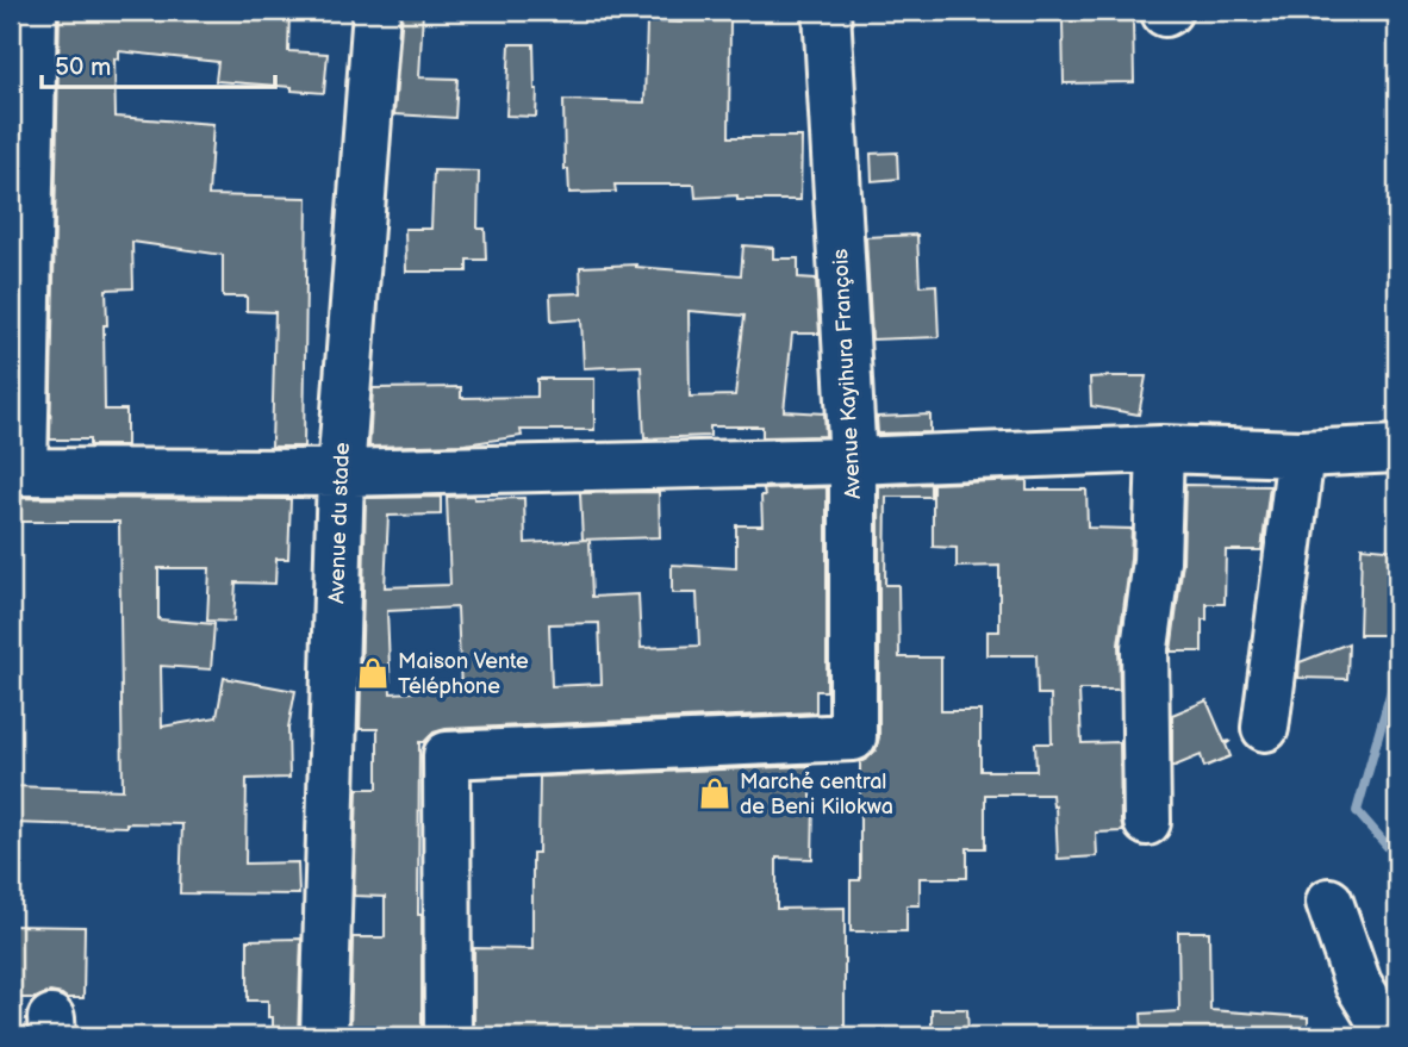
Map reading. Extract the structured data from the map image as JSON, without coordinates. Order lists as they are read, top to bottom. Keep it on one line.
{"streets":{"street":["Avenue Kayihura François","Avenue du stade"]},"places":{"shop":["Maison Vente Téléphone","Marché central de Beni Kilokwa"]},"scale_bar":"50 m"}
